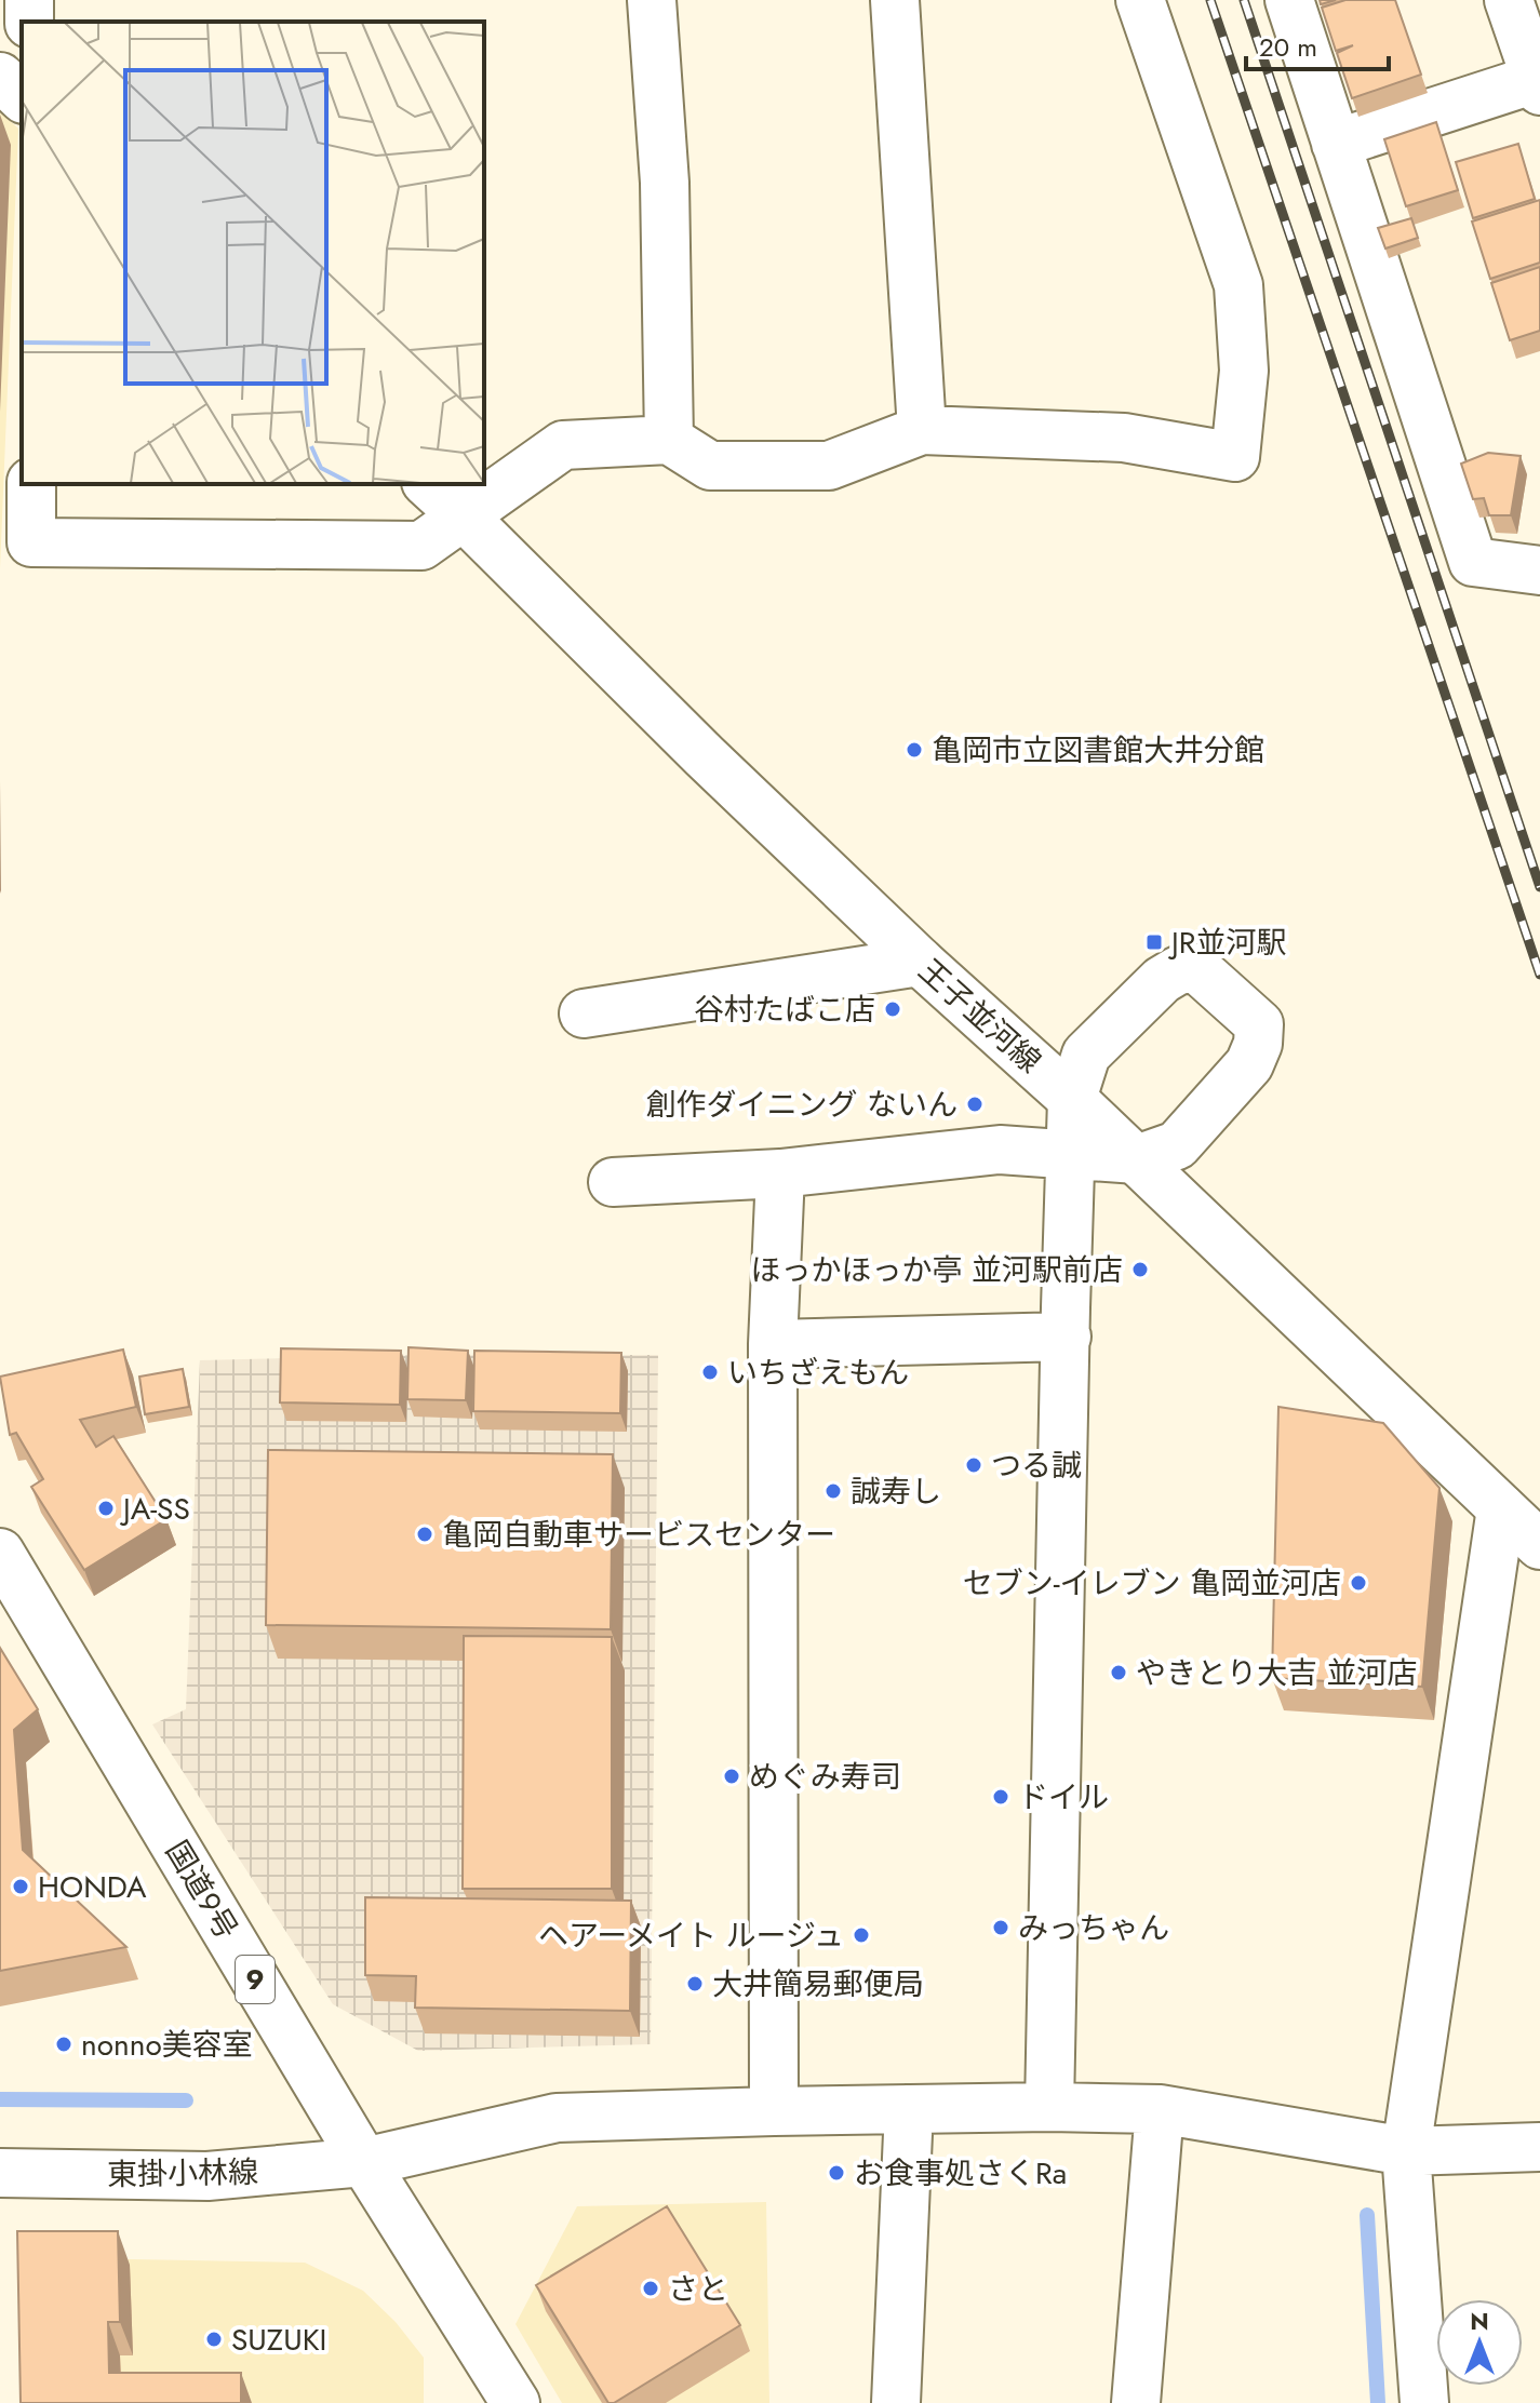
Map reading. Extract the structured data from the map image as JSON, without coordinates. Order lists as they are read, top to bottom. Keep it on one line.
{"streets":{"main road":["王子並河線","国道9号","9","東掛小林線"]},"crossings":[["国道9号","東掛小林線"]],"places":{"other":["亀岡市立図書館大井分館","谷村たばこ店","創作ダイニング ないん","ほっかほっか亭 並河駅前店","いちざえもん","つる誠","誠寿し","JA-SS","亀岡自動車サービスセンター","セブン-イレブン 亀岡並河店","やきとり大吉 並河店","めぐみ寿司","ドイル","HONDA","みっちゃん","ヘアーメイト ルージュ","大井簡易郵便局","nonno美容室","お食事処さくRa","さと","SUZUKI"],"transit":["JR並河駅"]},"scale_bar":"20 m","north":"top"}
